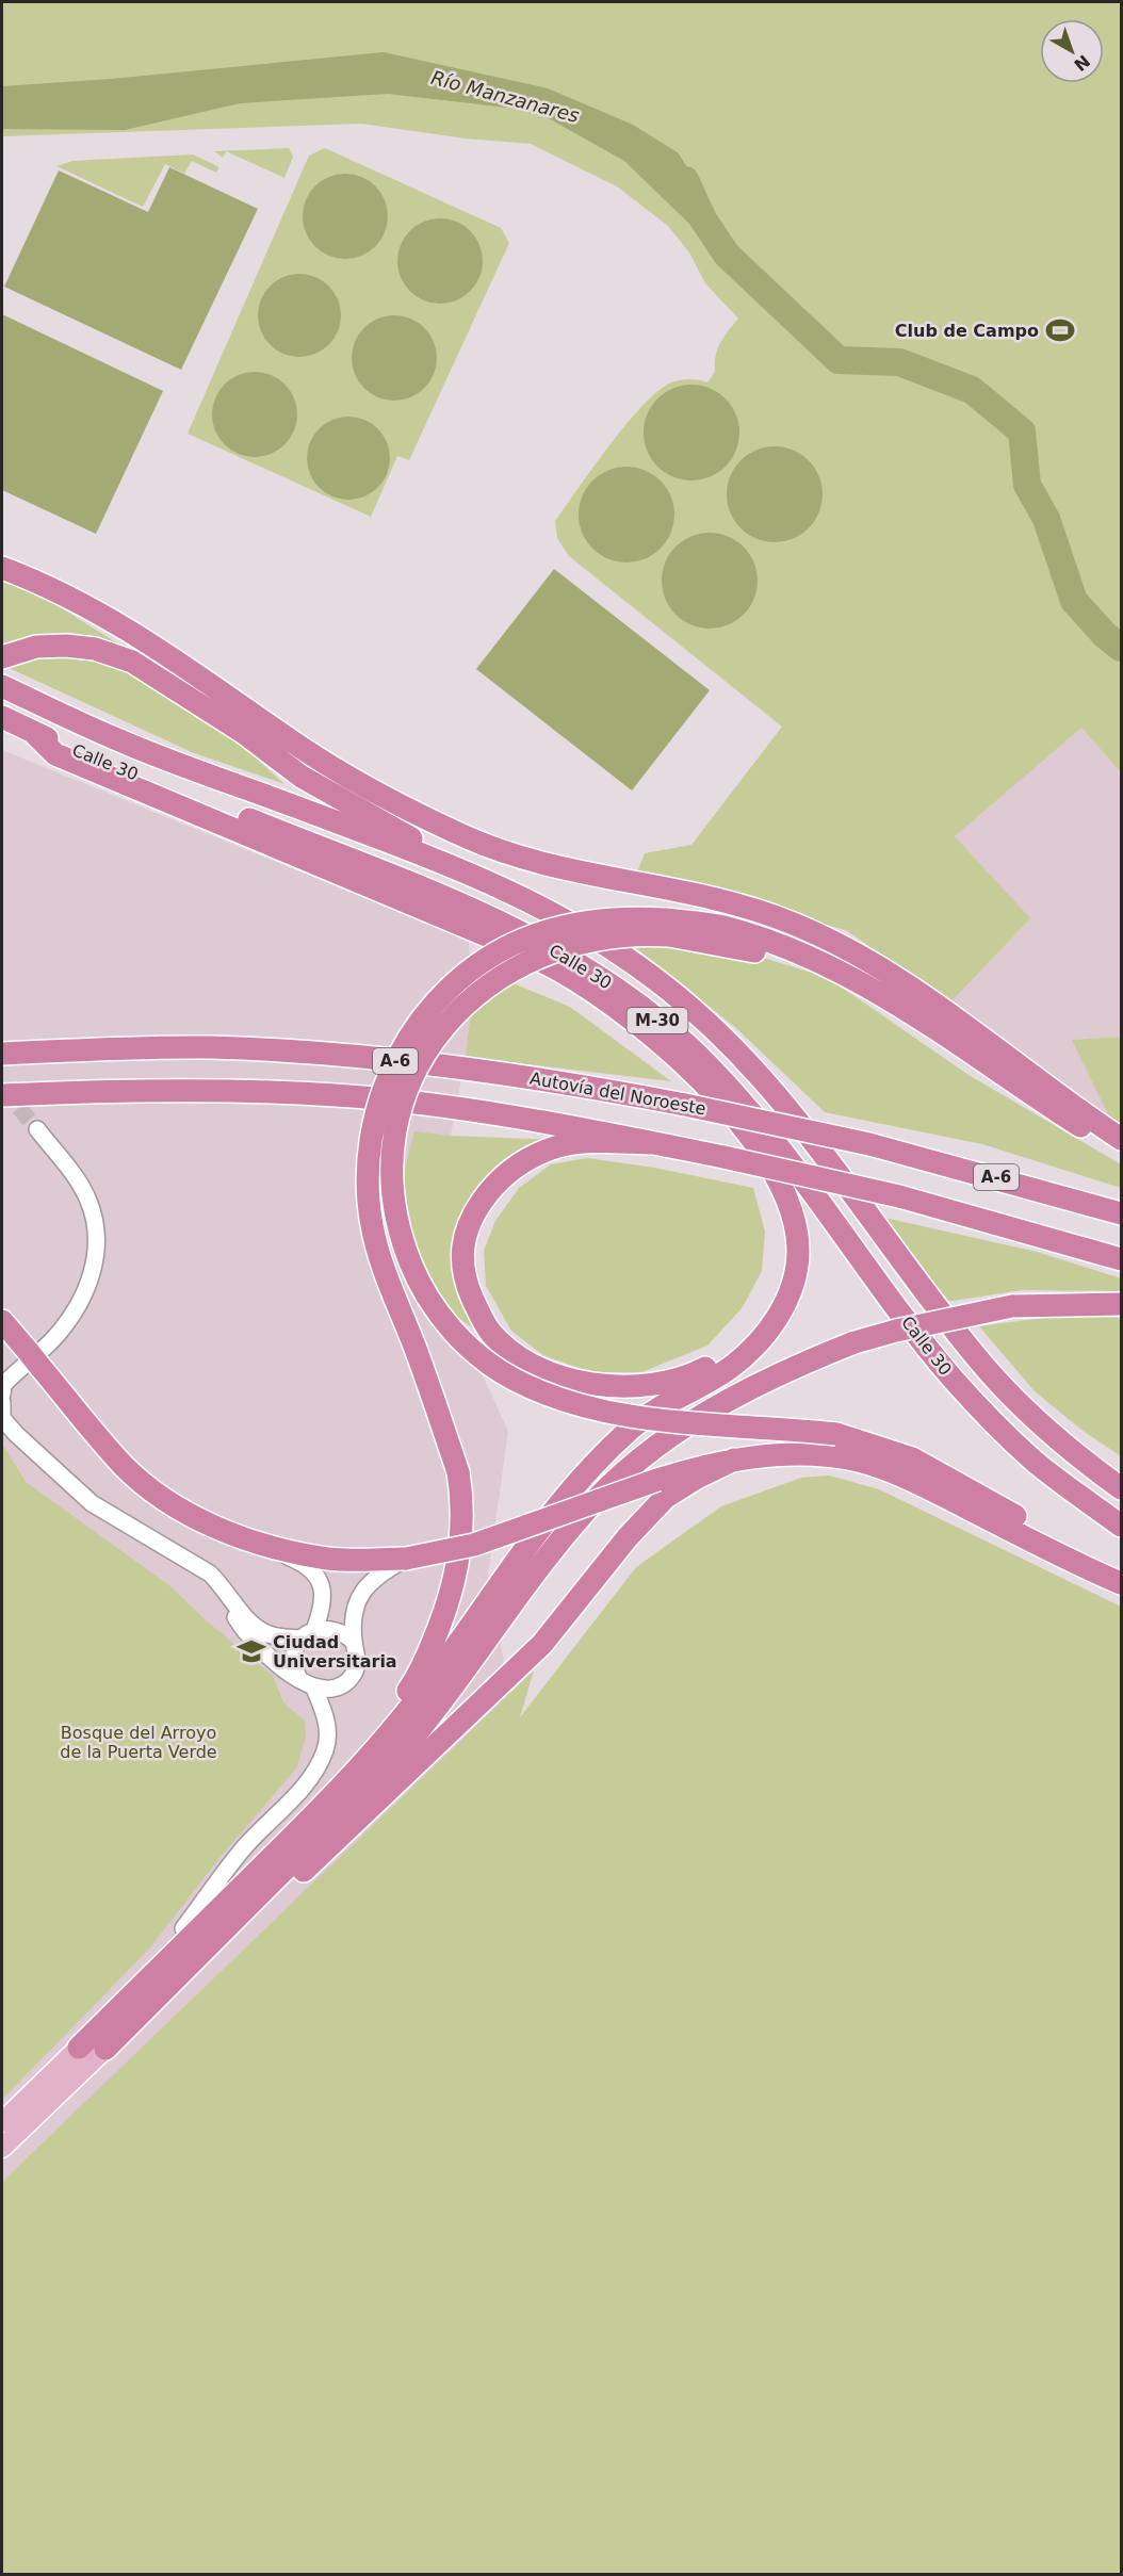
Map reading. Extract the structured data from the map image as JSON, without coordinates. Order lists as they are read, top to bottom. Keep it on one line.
{"streets":{"highway":["Calle 30","M-30","A-6","Autovía del Noroeste"]},"water":["Río Manzanares"],"parks":["Bosque del Arroyo de la Puerta Verde"],"places":{"sports":["Club de Campo"],"school or university":["Ciudad Universitaria"]},"north":"bottom right"}
